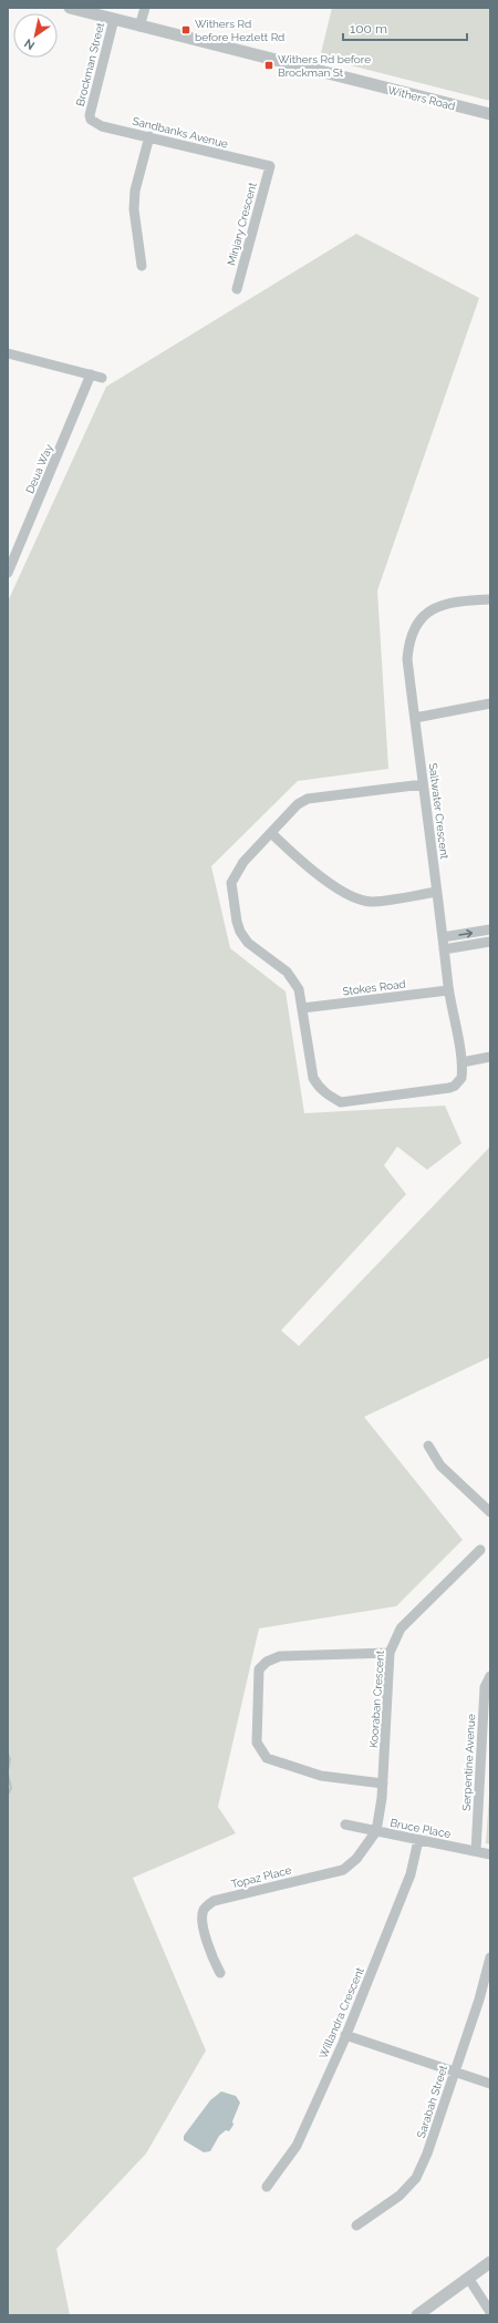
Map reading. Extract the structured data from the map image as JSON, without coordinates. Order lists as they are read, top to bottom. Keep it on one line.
{"streets":{"street":["Brockman Street","Withers Road","Sandbanks Avenue","Minjary Crescent","Deua Way","Saltwater Crescent","Stokes Road","Kooraban Crescent","Serpentine Avenue","Bruce Place","Topaz Place","Willandra Crescent","Sarabah Street"]},"crossings":[["Brockman Street","Withers Road"],["Brockman Street","Sandbanks Avenue"],["Sandbanks Avenue","Minjary Crescent"],["Saltwater Crescent","Stokes Road"],["Kooraban Crescent","Bruce Place"],["Kooraban Crescent","Topaz Place"],["Serpentine Avenue","Bruce Place"],["Bruce Place","Topaz Place"],["Bruce Place","Willandra Crescent"]],"places":{"transit":["Withers Rd before Hezlett Rd","Withers Rd before Brockman St"]},"scale_bar":"100 m","north":"bottom left"}
